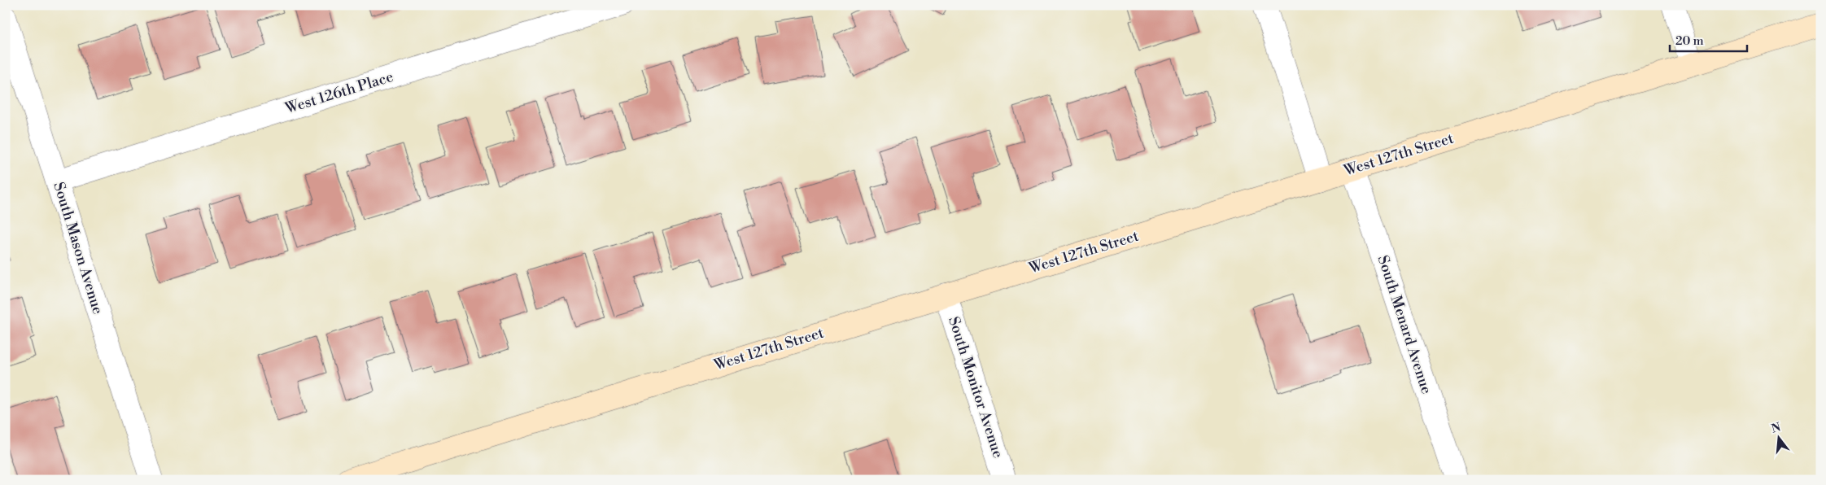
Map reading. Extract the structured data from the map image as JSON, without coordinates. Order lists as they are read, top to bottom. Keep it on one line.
{"streets":{"main road":["West 127th Street"],"street":["West 126th Place","South Mason Avenue","South Menard Avenue","South Monitor Avenue"]},"crossings":[["West 126th Place","South Mason Avenue"],["West 127th Street","South Menard Avenue"],["West 127th Street","South Monitor Avenue"]],"scale_bar":"20 m","north":"top"}
